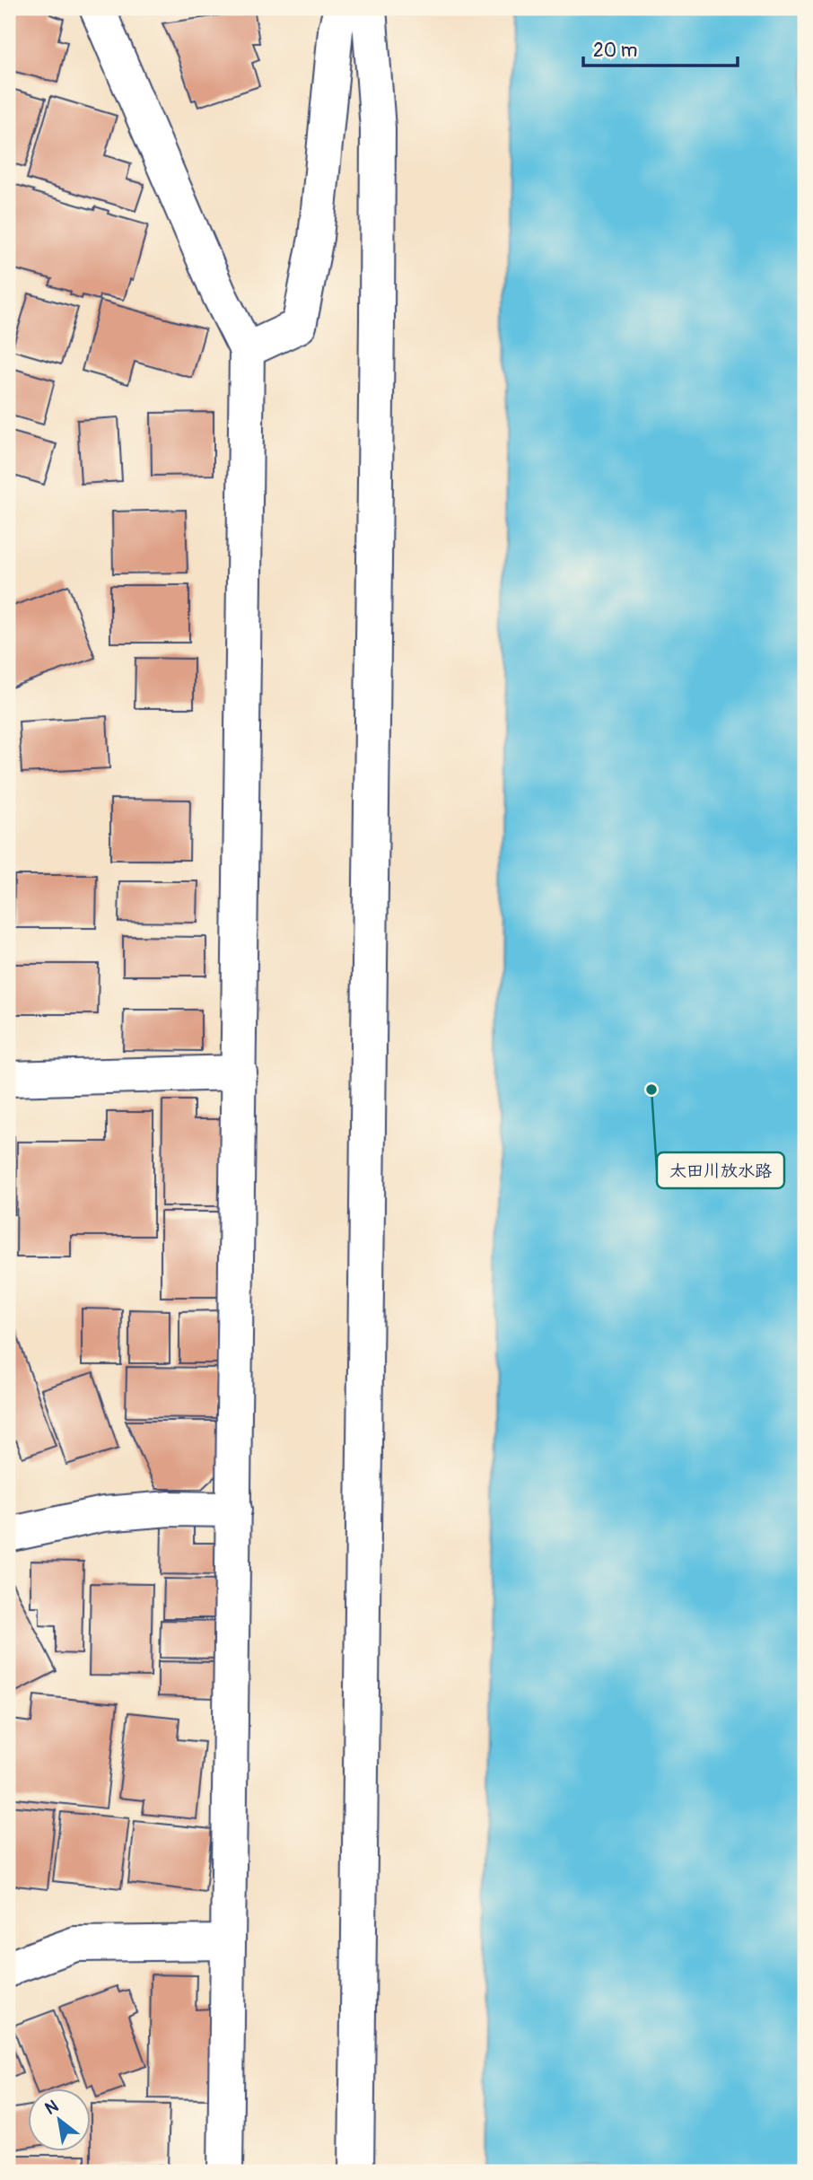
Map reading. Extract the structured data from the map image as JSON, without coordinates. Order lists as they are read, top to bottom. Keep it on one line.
{"places":["太田川放水路"],"scale_bar":"20 m","north":"top left"}
